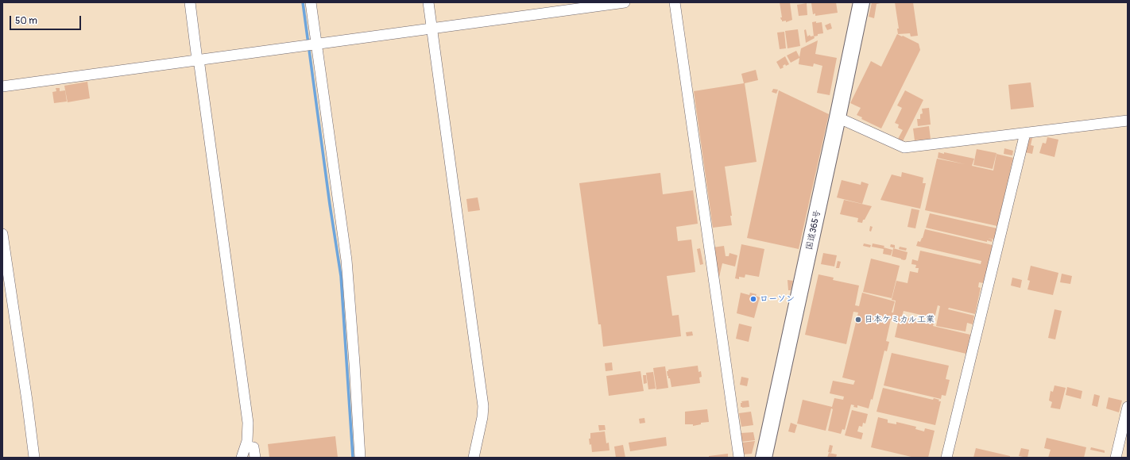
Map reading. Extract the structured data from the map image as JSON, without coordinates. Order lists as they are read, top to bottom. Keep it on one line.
{"streets":{"highway":["国道365号"]},"places":["ローソン","日本ケミカル工業"],"scale_bar":"50 m"}
